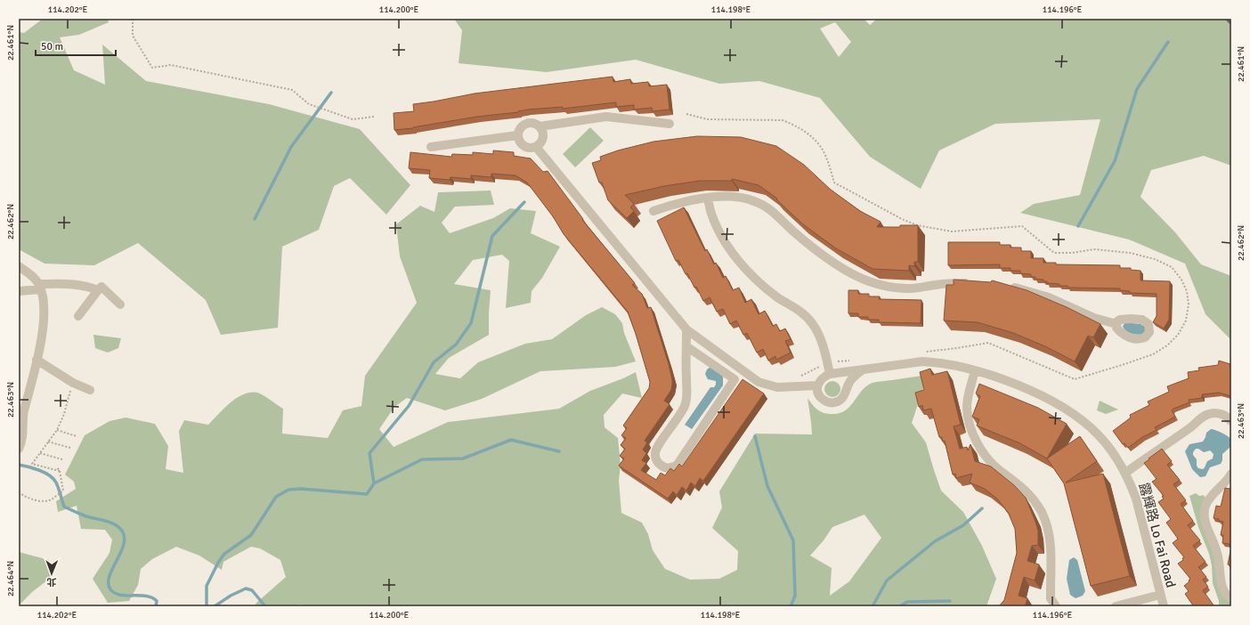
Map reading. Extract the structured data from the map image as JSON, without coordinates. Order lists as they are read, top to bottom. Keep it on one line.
{"streets":{"street":["露輝路 Lo Fai Road"]},"scale_bar":"50 m","north":"bottom","coordinates":["114.202°E","114.200°E","114.198°E","114.196°E","22.461°N","22.462°N","22.463°N","22.464°N"]}
